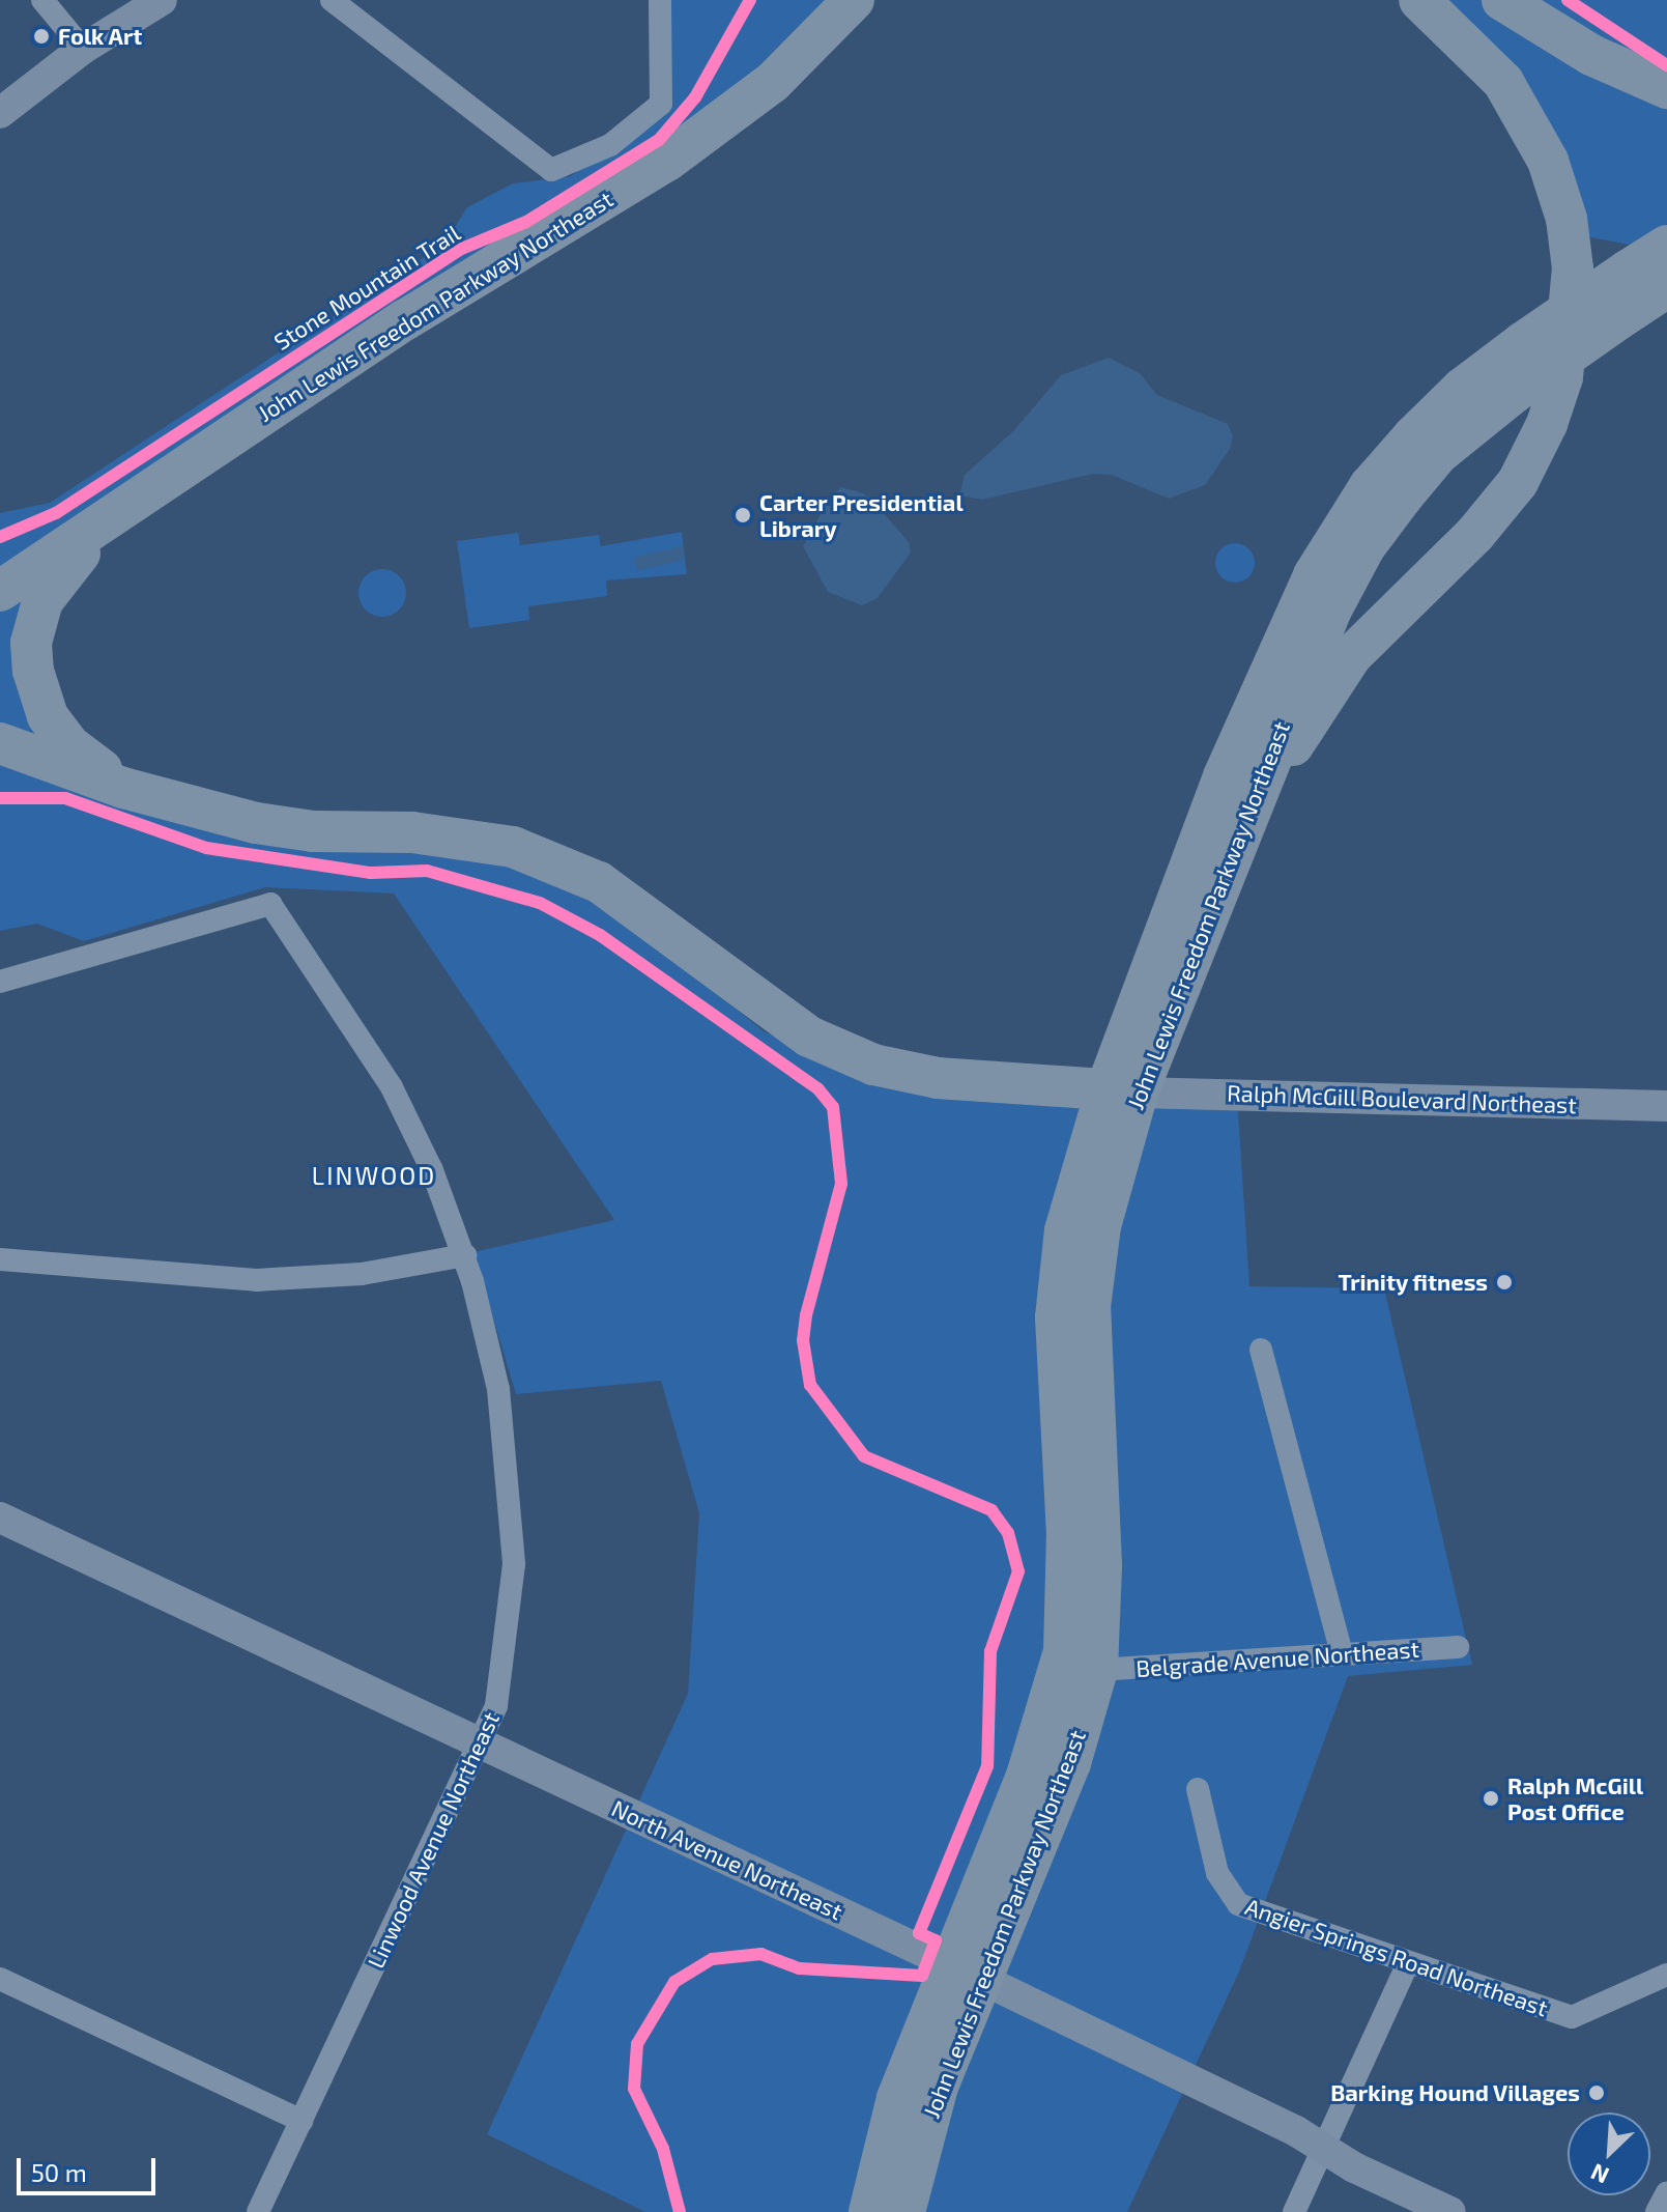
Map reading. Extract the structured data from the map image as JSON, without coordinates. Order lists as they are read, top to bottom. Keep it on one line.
{"streets":{"highway":["John Lewis Freedom Parkway Northeast"],"main road":["Ralph McGill Boulevard Northeast","North Avenue Northeast"],"street":["Belgrade Avenue Northeast","Linwood Avenue Northeast","Angier Springs Road Northeast"],"cycle path":["Stone Mountain Trail"]},"crossings":[["John Lewis Freedom Parkway Northeast","Ralph McGill Boulevard Northeast"],["John Lewis Freedom Parkway Northeast","Belgrade Avenue Northeast"],["John Lewis Freedom Parkway Northeast","North Avenue Northeast"],["Linwood Avenue Northeast","North Avenue Northeast"]],"districts":["LINWOOD"],"places":["Folk Art","Carter Presidential Library","Trinity fitness","Ralph McGill Post Office","Barking Hound Villages"],"scale_bar":"50 m","north":"bottom left"}
